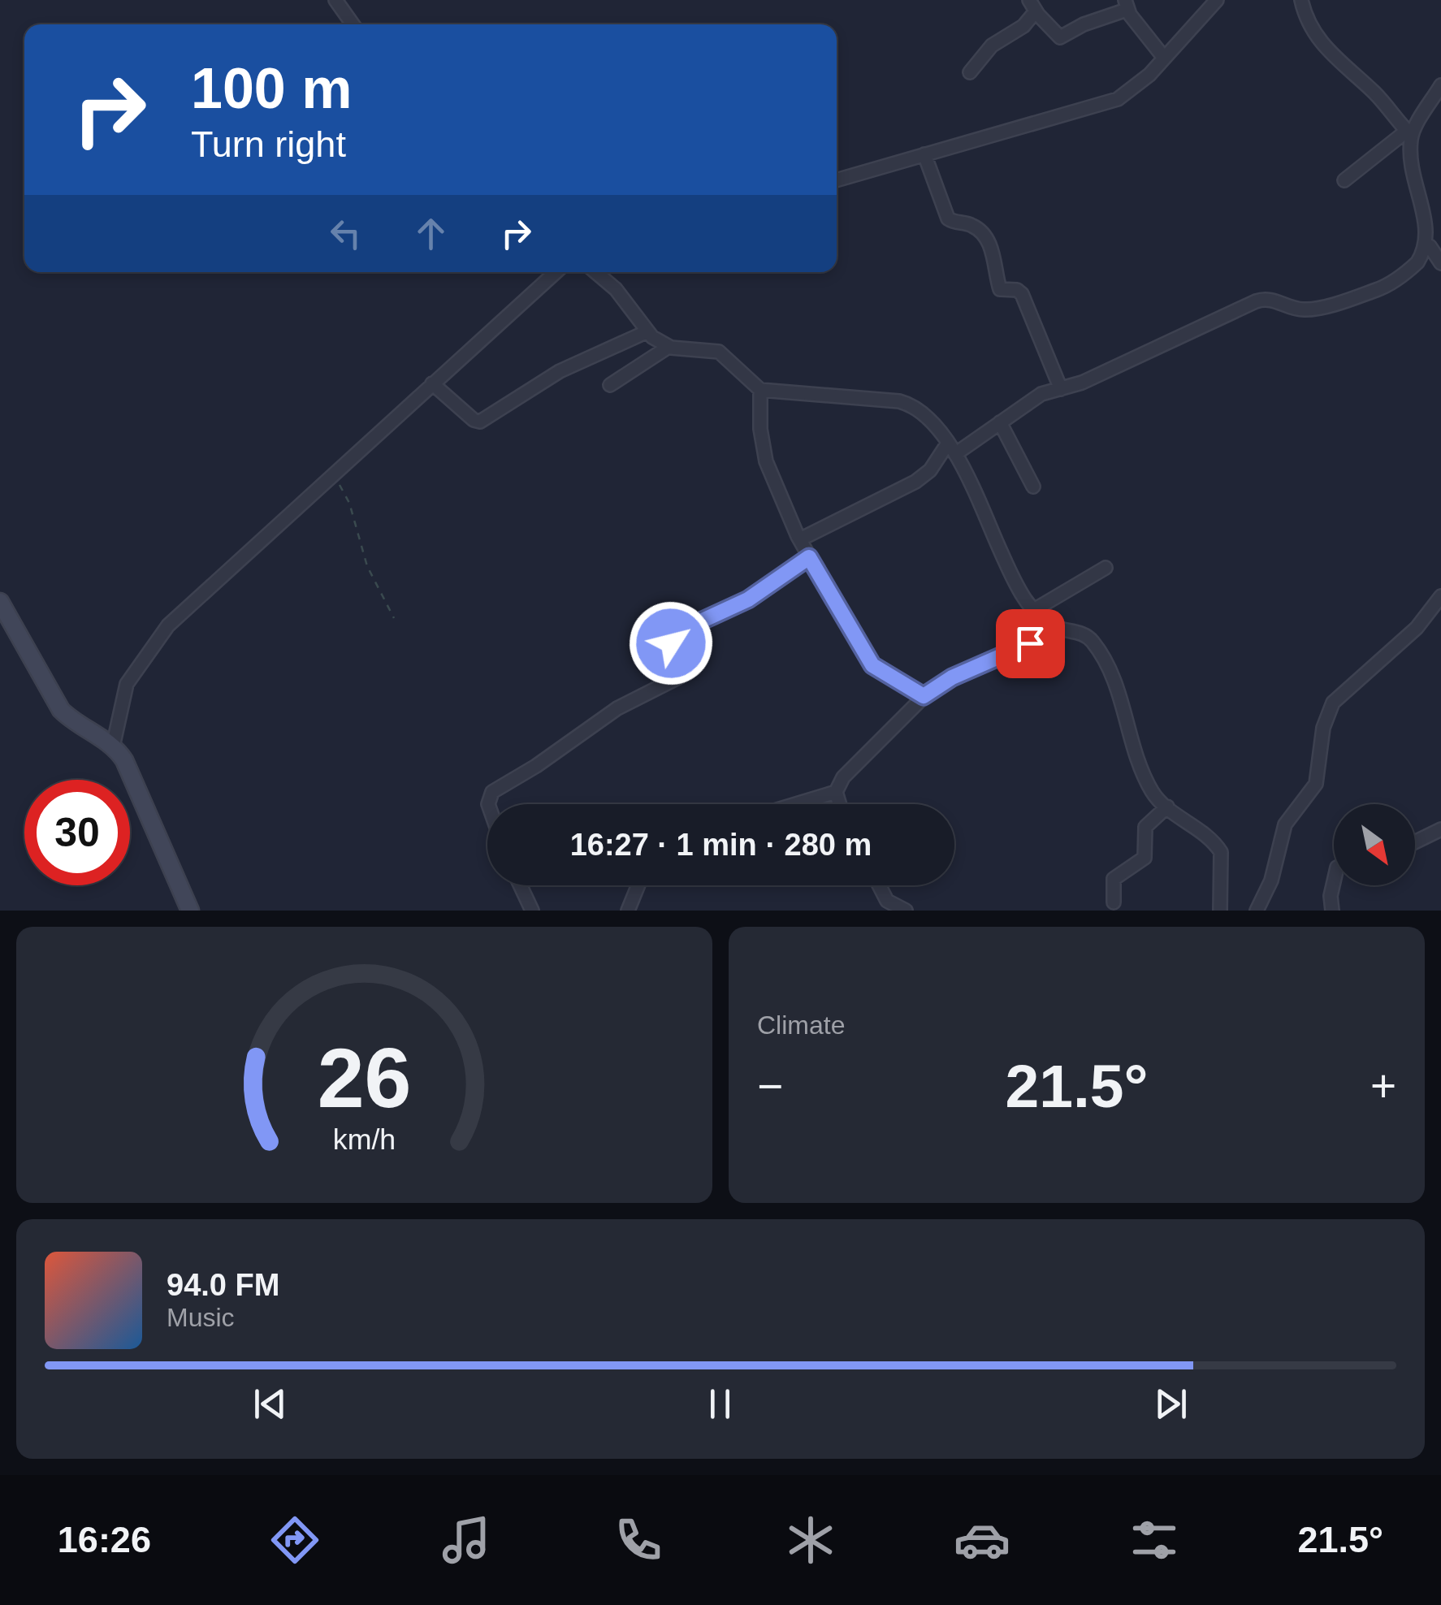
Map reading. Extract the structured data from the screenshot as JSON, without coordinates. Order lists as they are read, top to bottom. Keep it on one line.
{"north":"bottom right","page":{"turn":["100 m","Turn right"],"limit":"30","trip":"16:27 · 1 min · 280 m","tile":"Climate","heat":["−","21.5°","+"],"song":["94.0 FM","Music"],"tabs":["16:26","21.5°"],"gauge":["26","km/h"]}}
